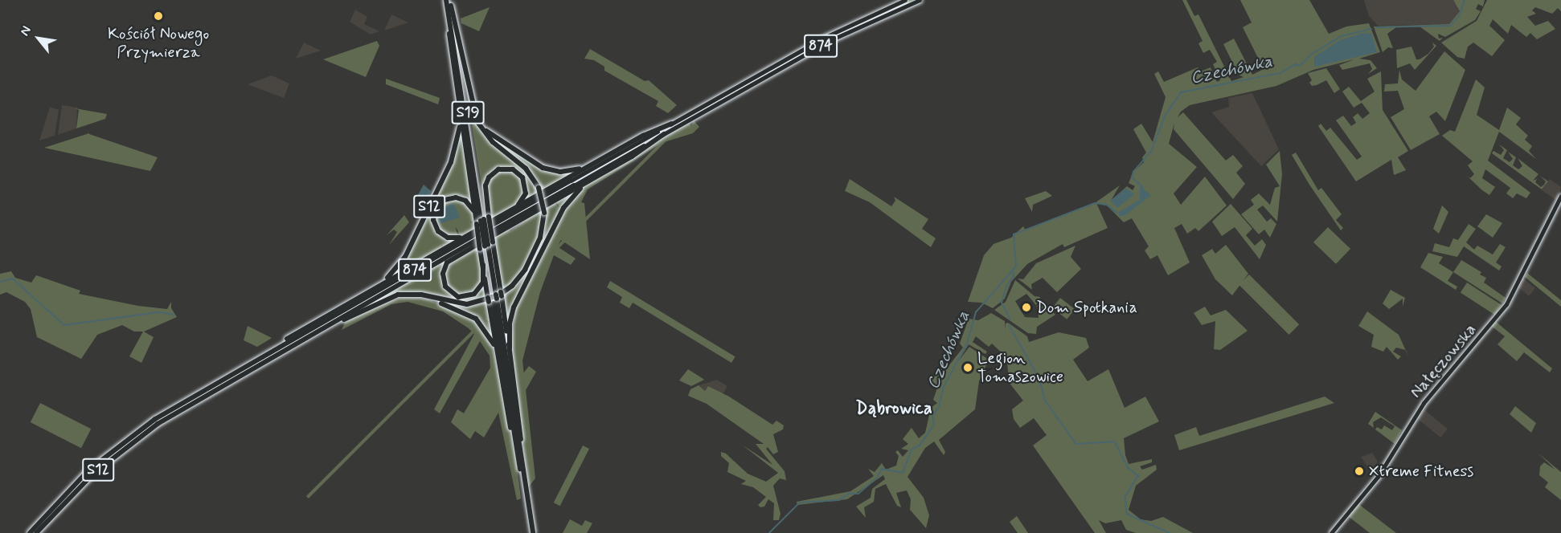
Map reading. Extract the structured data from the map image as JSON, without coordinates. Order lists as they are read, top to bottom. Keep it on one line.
{"streets":{"highway":["874","S19","S12"],"main road":["Nałęczowska"]},"crossings":[["874","S12"],["S19","S12"]],"districts":["Dąbrowica"],"water":["Czechówka"],"places":["Kościół Nowego Przymierza","Dom Spotkania","Legion Tomaszowice","Xtreme Fitness"],"north":"top left"}
